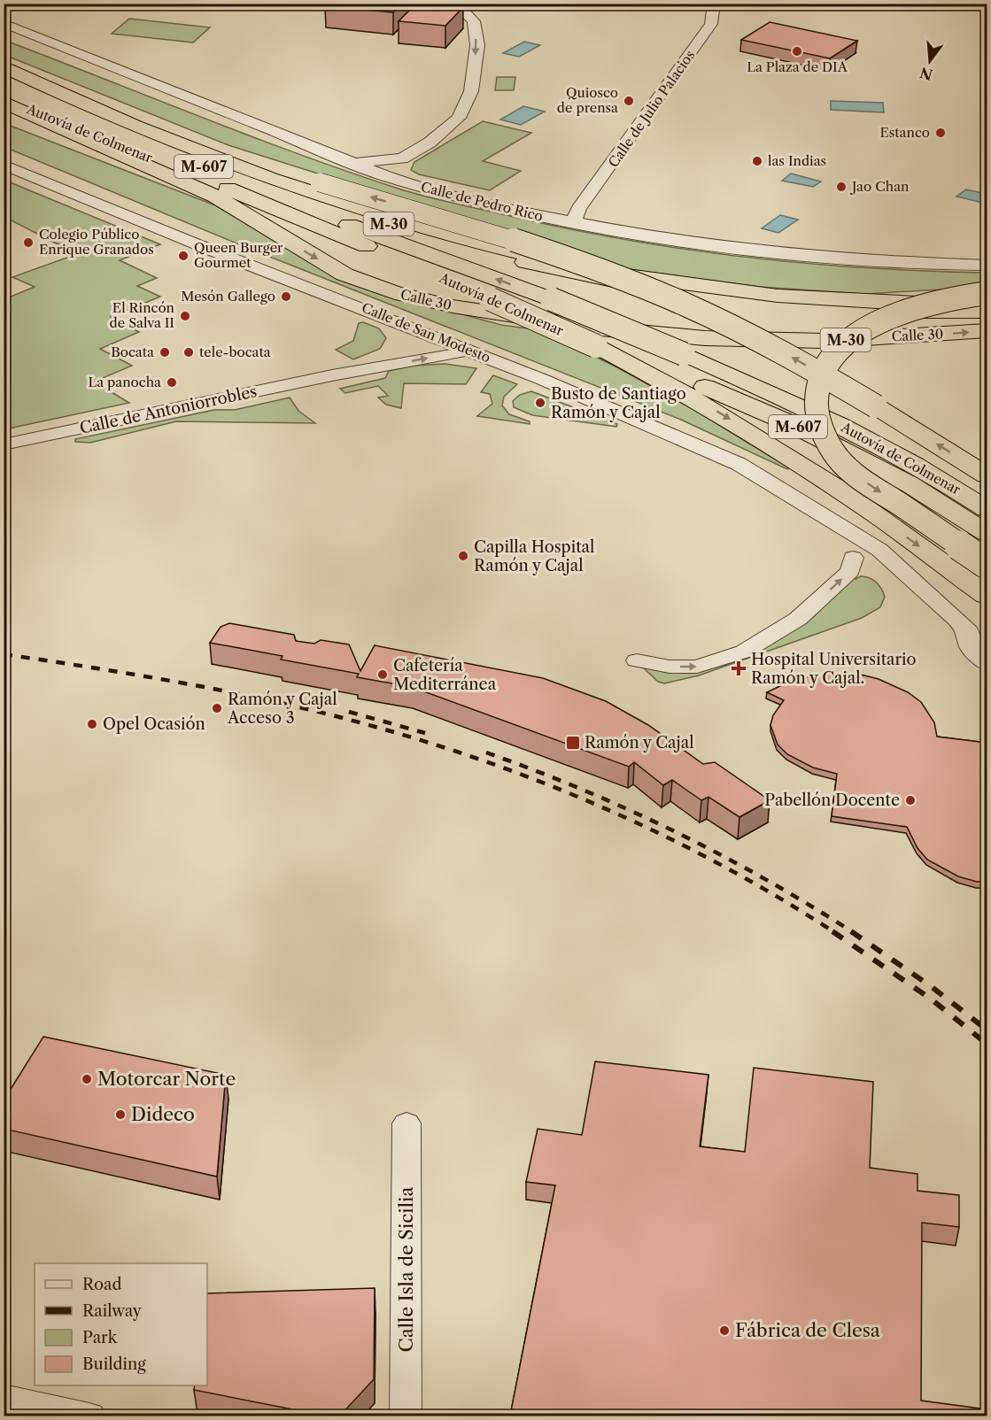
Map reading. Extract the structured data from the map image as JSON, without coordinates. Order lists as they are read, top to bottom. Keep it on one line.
{"streets":{"highway":["Autovía de Colmenar","M-607","M-30","Calle 30"],"street":["Calle de Julio Palacios","Calle de Pedro Rico","Calle de San Modesto","Calle de Antoniorrobles","Calle Isla de Sicilia"]},"crossings":[["Calle de Julio Palacios","Calle de Pedro Rico"],["Autovía de Colmenar","Calle 30"],["Calle de San Modesto","Calle de Antoniorrobles"]],"places":{"other":["La Plaza de DIA","Quiosco de prensa","Estanco","las Indias","Jao Chan","Colegio Público Enrique Granados","Queen Burger Gourmet","Mesón Gallego","El Rincón de Salva II","Bocata","tele-bocata","La panocha","Busto de Santiago Ramón y Cajal","Capilla Hospital Ramón y Cajal","Cafetería Mediterránea","Ramón y Cajal Acceso 3","Opel Ocasión","Pabellón Docente","Motorcar Norte","Dideco","Fábrica de Clesa"],"health":["Hospital Universitario Ramón y Cajal."],"transit":["Ramón y Cajal"]},"legend":["Road","Railway","Park","Building"],"north":"bottom"}
